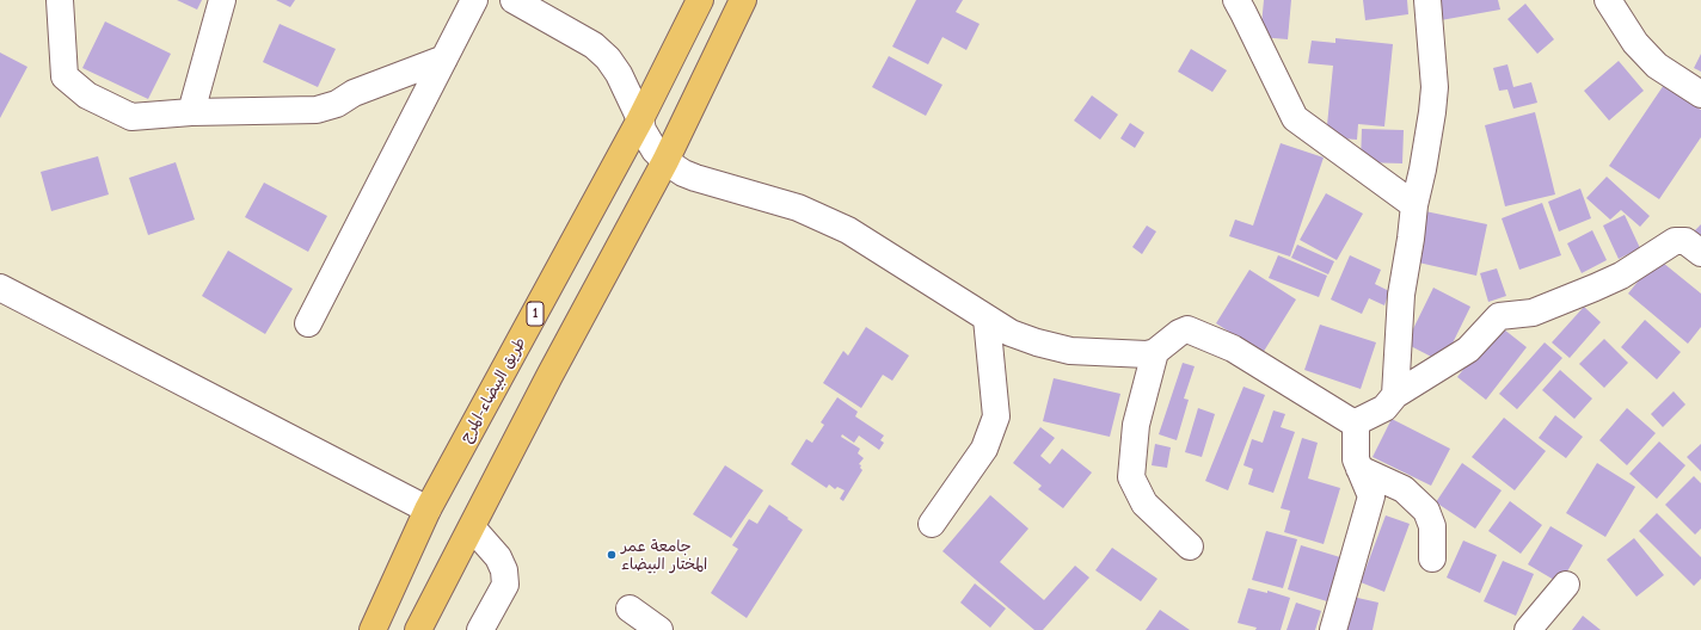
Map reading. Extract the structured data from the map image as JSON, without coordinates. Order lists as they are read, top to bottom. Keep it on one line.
{"streets":{"highway":["1","طريق البيضاء-المرج"]},"places":["جامعة عمر المختار البيضاء"]}
